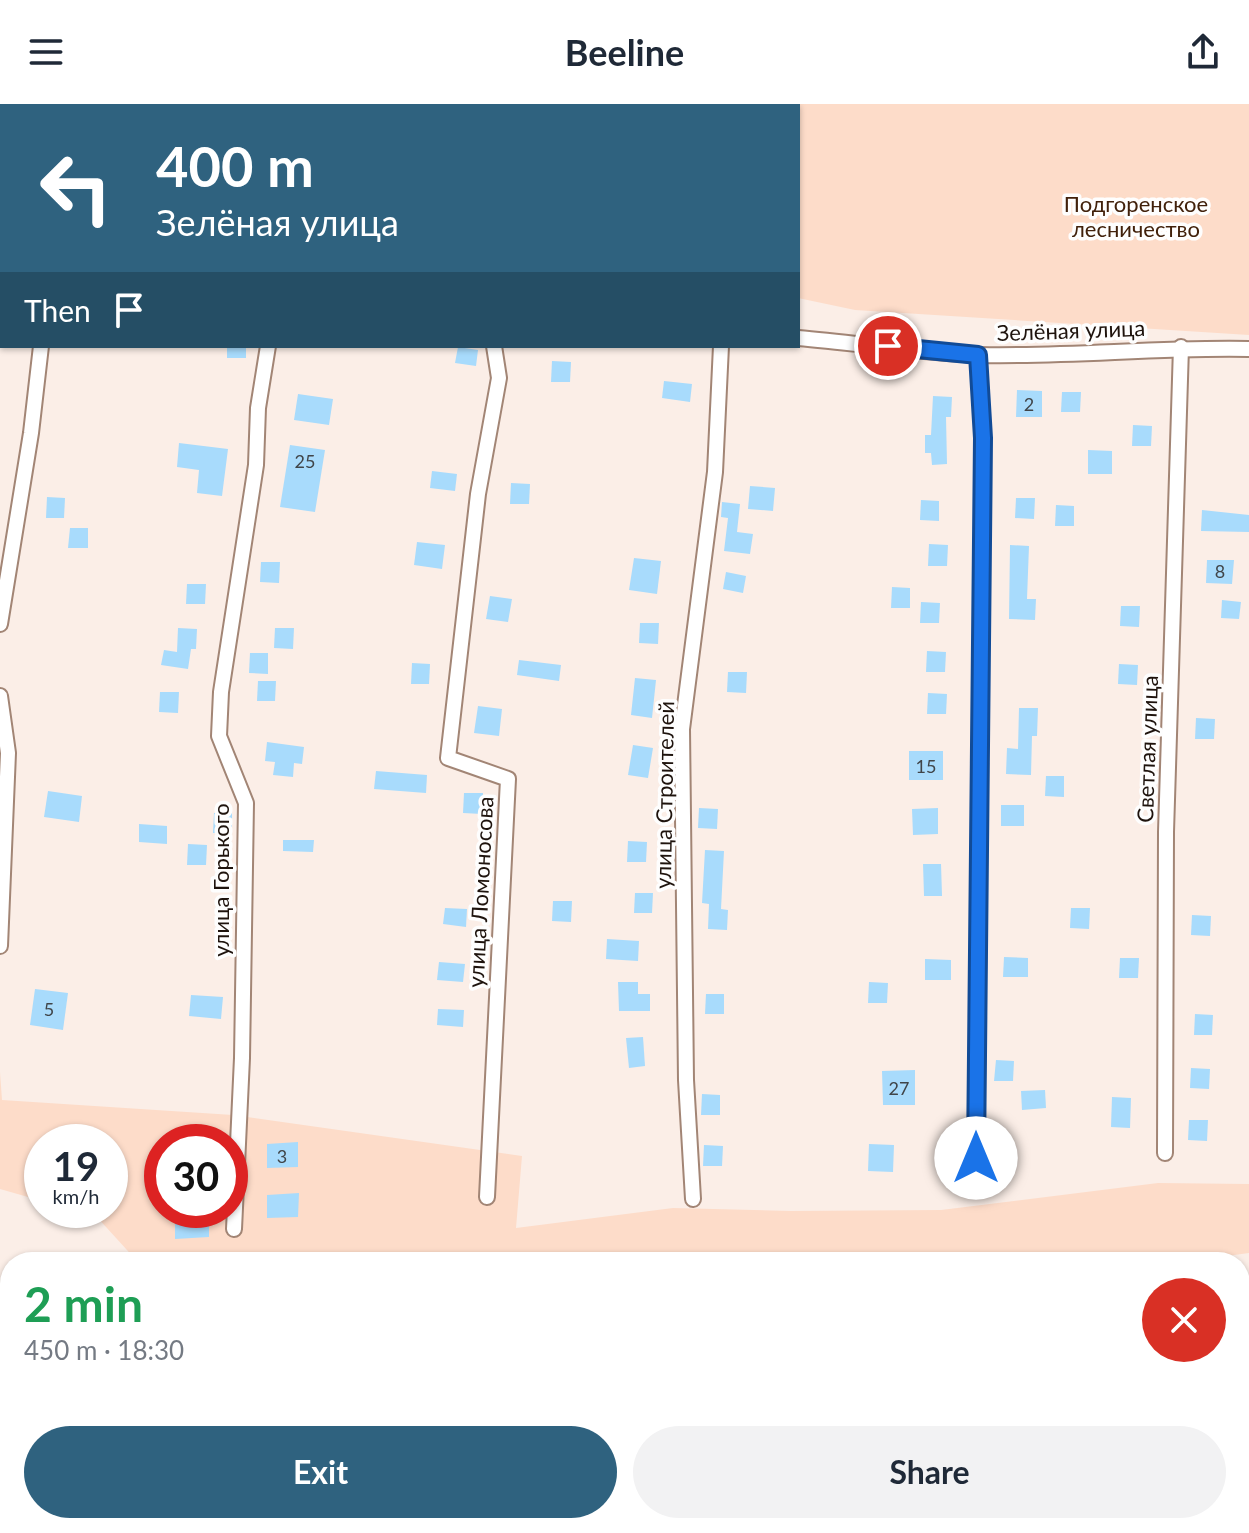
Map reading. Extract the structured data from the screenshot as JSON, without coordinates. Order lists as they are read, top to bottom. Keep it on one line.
{"streets":{"street":["Зелёная улица","Светлая улица","улица Строителей","улица Горького","улица Ломоносова"]},"crossings":[["Зелёная улица","Светлая улица"]],"parks":["Подгоренское лесничество"],"house_numbers":["2","25","8","15","5","27","3"],"page":{"header":"Beeline","turn":["400 m","Зелёная улица"],"then":"Then","speed":"19 km/h","limit":"30","heading":["2 min","450 m · 18:30"],"buttons":["Exit","Share"]}}
